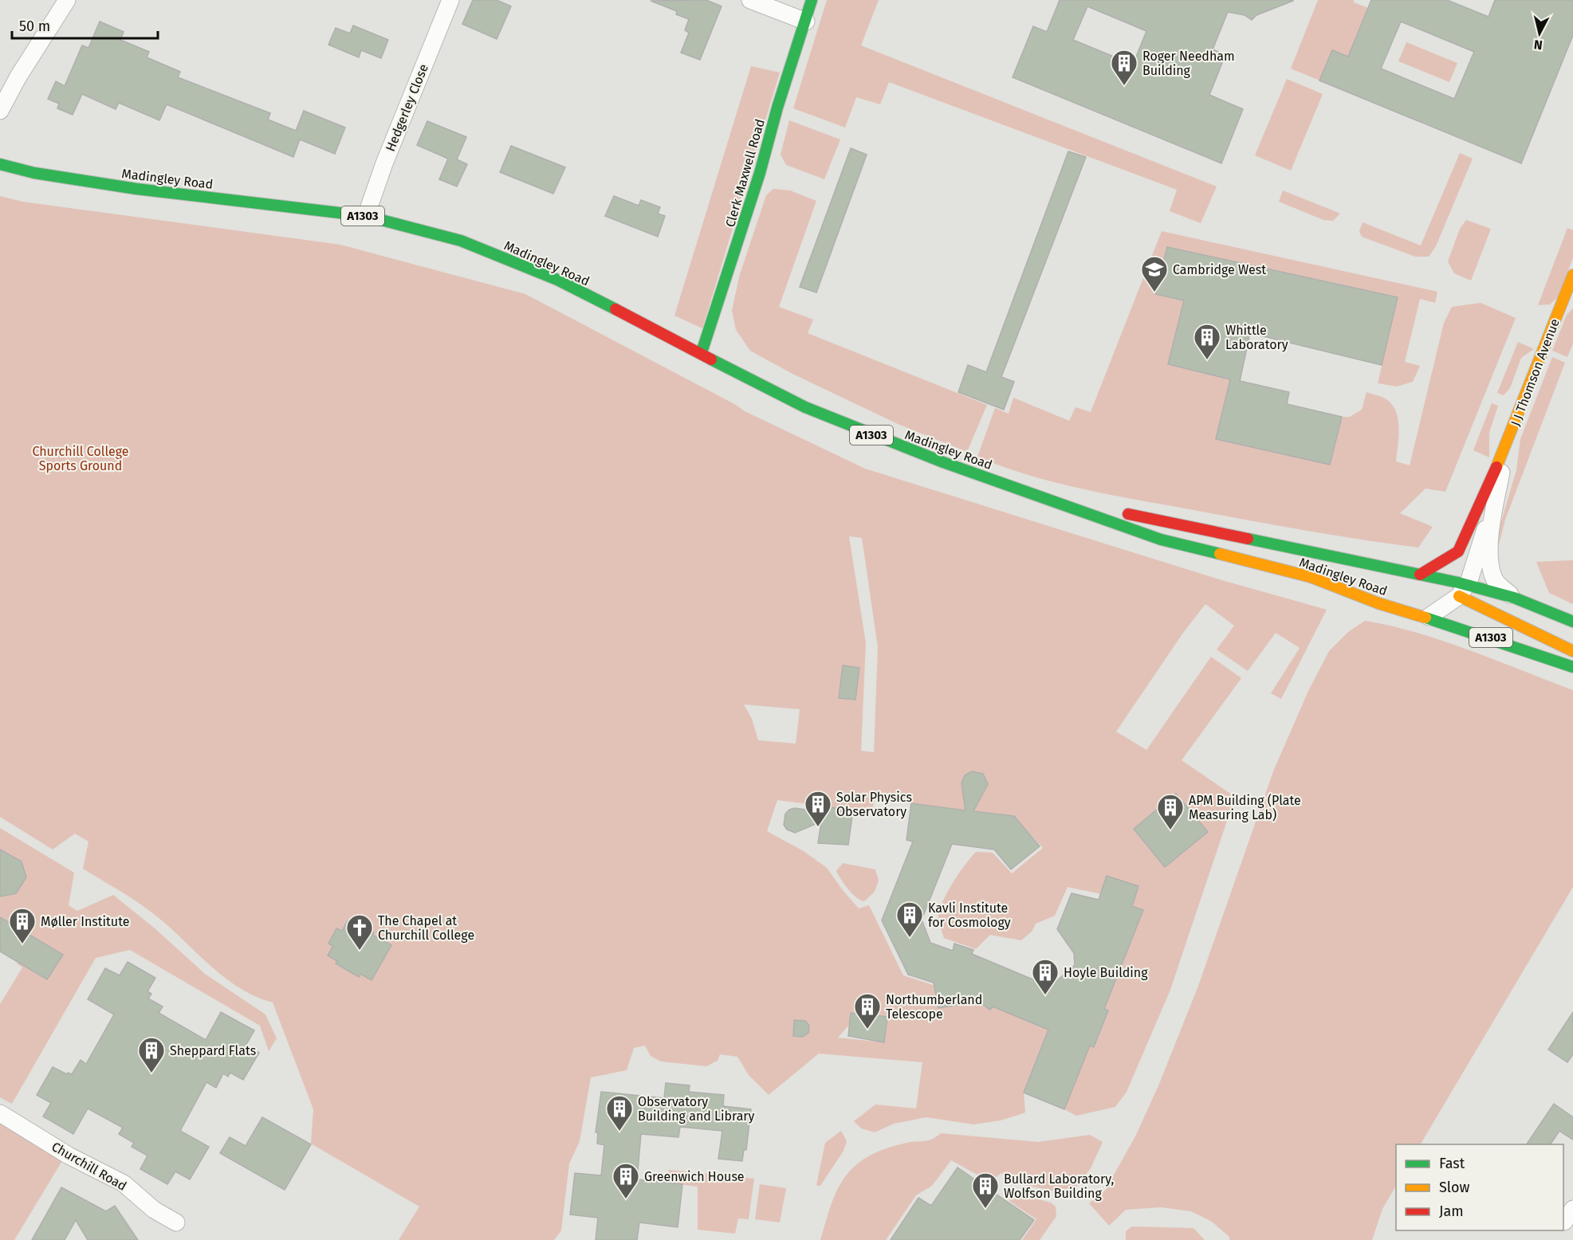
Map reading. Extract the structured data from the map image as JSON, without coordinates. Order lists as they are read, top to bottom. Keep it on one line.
{"streets":{"main road":["Clerk Maxwell Road","Madingley Road","A1303","J J Thomson Avenue"],"street":["Hedgerley Close","Churchill Road"]},"crossings":[["Hedgerley Close","Madingley Road"],["Clerk Maxwell Road","Madingley Road"],["Madingley Road","A1303"]],"parks":["Churchill College Sports Ground"],"places":{"building":["Roger Needham Building","Whittle Laboratory","Solar Physics Observatory","APM Building (Plate Measuring Lab)","Kavli Institute for Cosmology","Møller Institute","Hoyle Building","Northumberland Telescope","Sheppard Flats","Observatory Building and Library","Greenwich House","Bullard Laboratory, Wolfson Building"],"school or university":["Cambridge West"],"church":["The Chapel at Churchill College"]},"legend":["Fast","Slow","Jam"],"scale_bar":"50 m","north":"bottom"}
